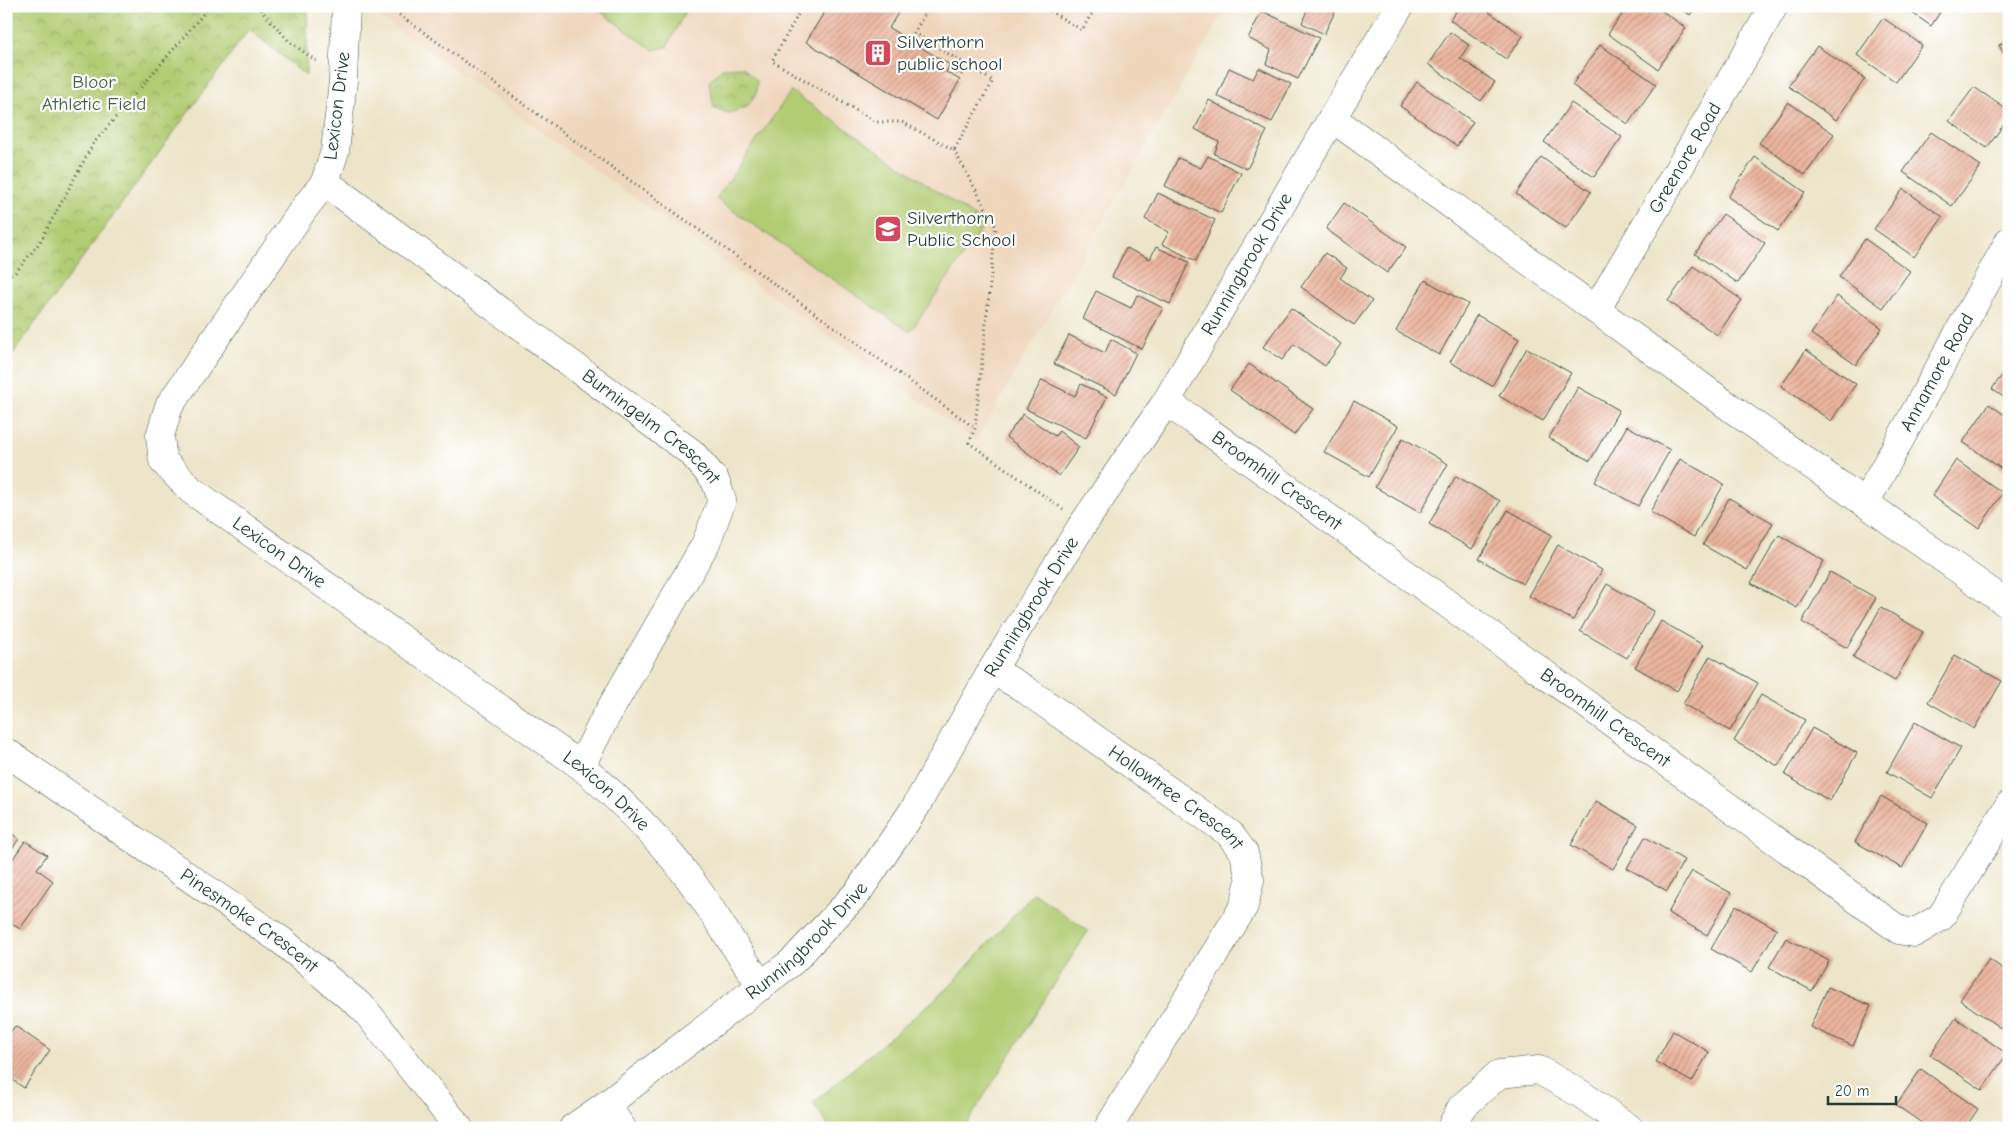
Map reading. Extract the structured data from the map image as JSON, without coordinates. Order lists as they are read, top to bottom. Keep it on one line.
{"streets":{"street":["Lexicon Drive","Greenore Road","Runningbrook Drive","Annamore Road","Burningelm Crescent","Broomhill Crescent","Hollowtree Crescent","Pinesmoke Crescent"]},"crossings":[["Lexicon Drive","Runningbrook Drive"],["Lexicon Drive","Burningelm Crescent"],["Runningbrook Drive","Broomhill Crescent"],["Runningbrook Drive","Hollowtree Crescent"]],"parks":["Bloor Athletic Field"],"places":{"building":["Silverthorn public school"],"school or university":["Silverthorn Public School"]},"scale_bar":"20 m"}
